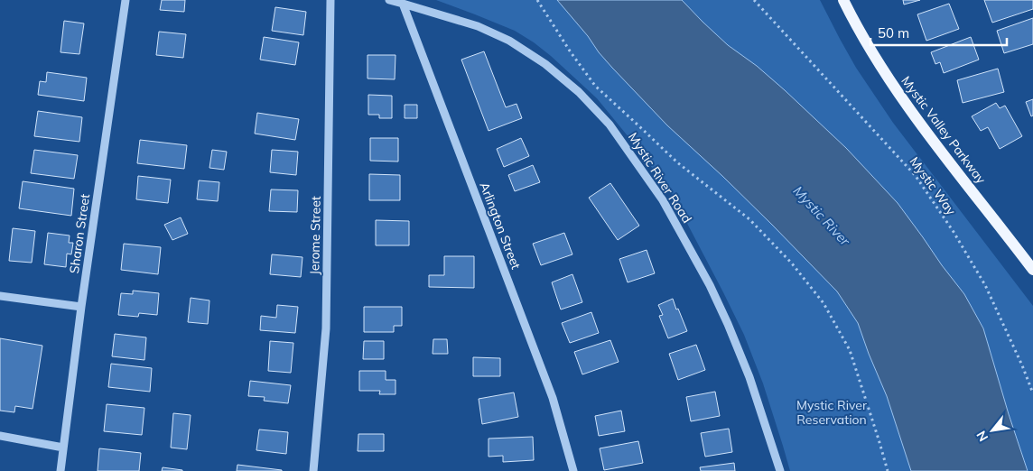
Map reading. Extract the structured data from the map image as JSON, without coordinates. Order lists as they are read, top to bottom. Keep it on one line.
{"streets":{"main road":["Mystic Valley Parkway"],"street":["Mystic River Road","Arlington Street","Sharon Street","Jerome Street"],"path":["Mystic Way"]},"crossings":[["Mystic River Road","Arlington Street"]],"water":["Mystic River"],"parks":["Mystic River Reservation"],"scale_bar":"50 m","north":"bottom left"}
